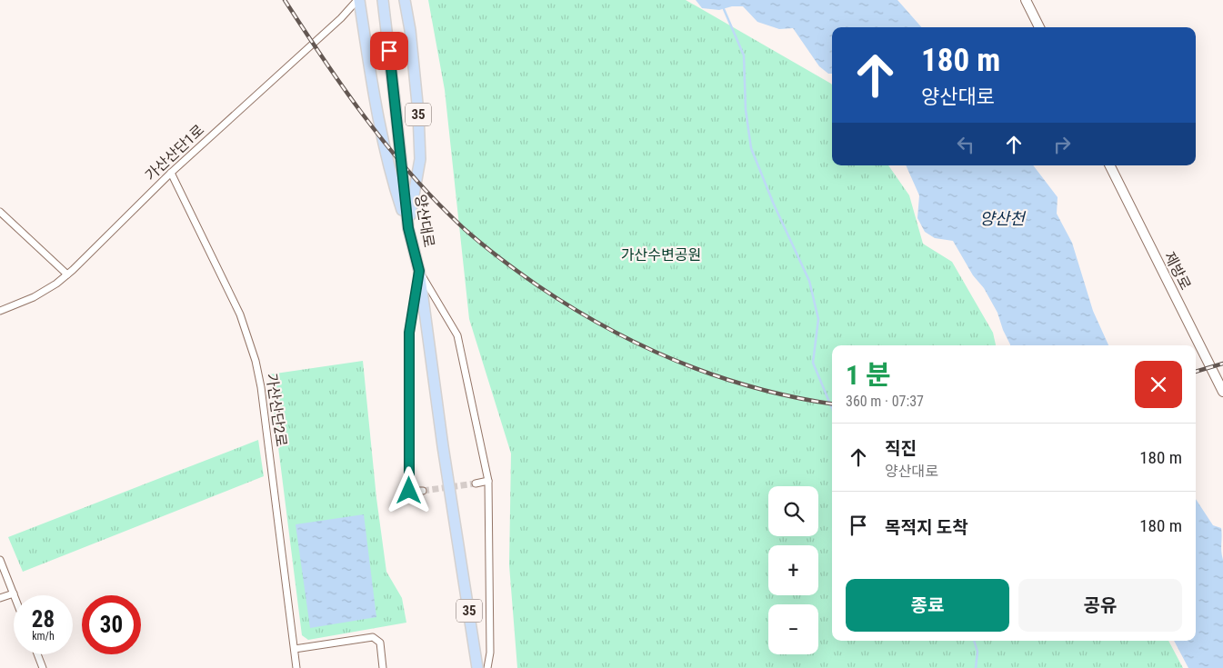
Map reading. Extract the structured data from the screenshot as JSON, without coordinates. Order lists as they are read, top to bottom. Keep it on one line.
{"streets":{"main road":["35","양산대로","제방로"],"street":["가산산단1로","가산산단2로"]},"crossings":[["35","가산산단1로"],["35","양산대로"],["가산산단1로","가산산단2로"]],"water":["양산천"],"parks":["가산수변공원"],"page":{"turn":["180 m","양산대로"],"heading":["1 분","360 m · 07:37"],"list":[{"name":"직진","note":"양산대로","value":"180 m"},{"name":"목적지 도착","value":"180 m"}],"map_buttons":["+","−"],"buttons":["종료","공유"],"speed":"28 km/h","limit":"30"}}
